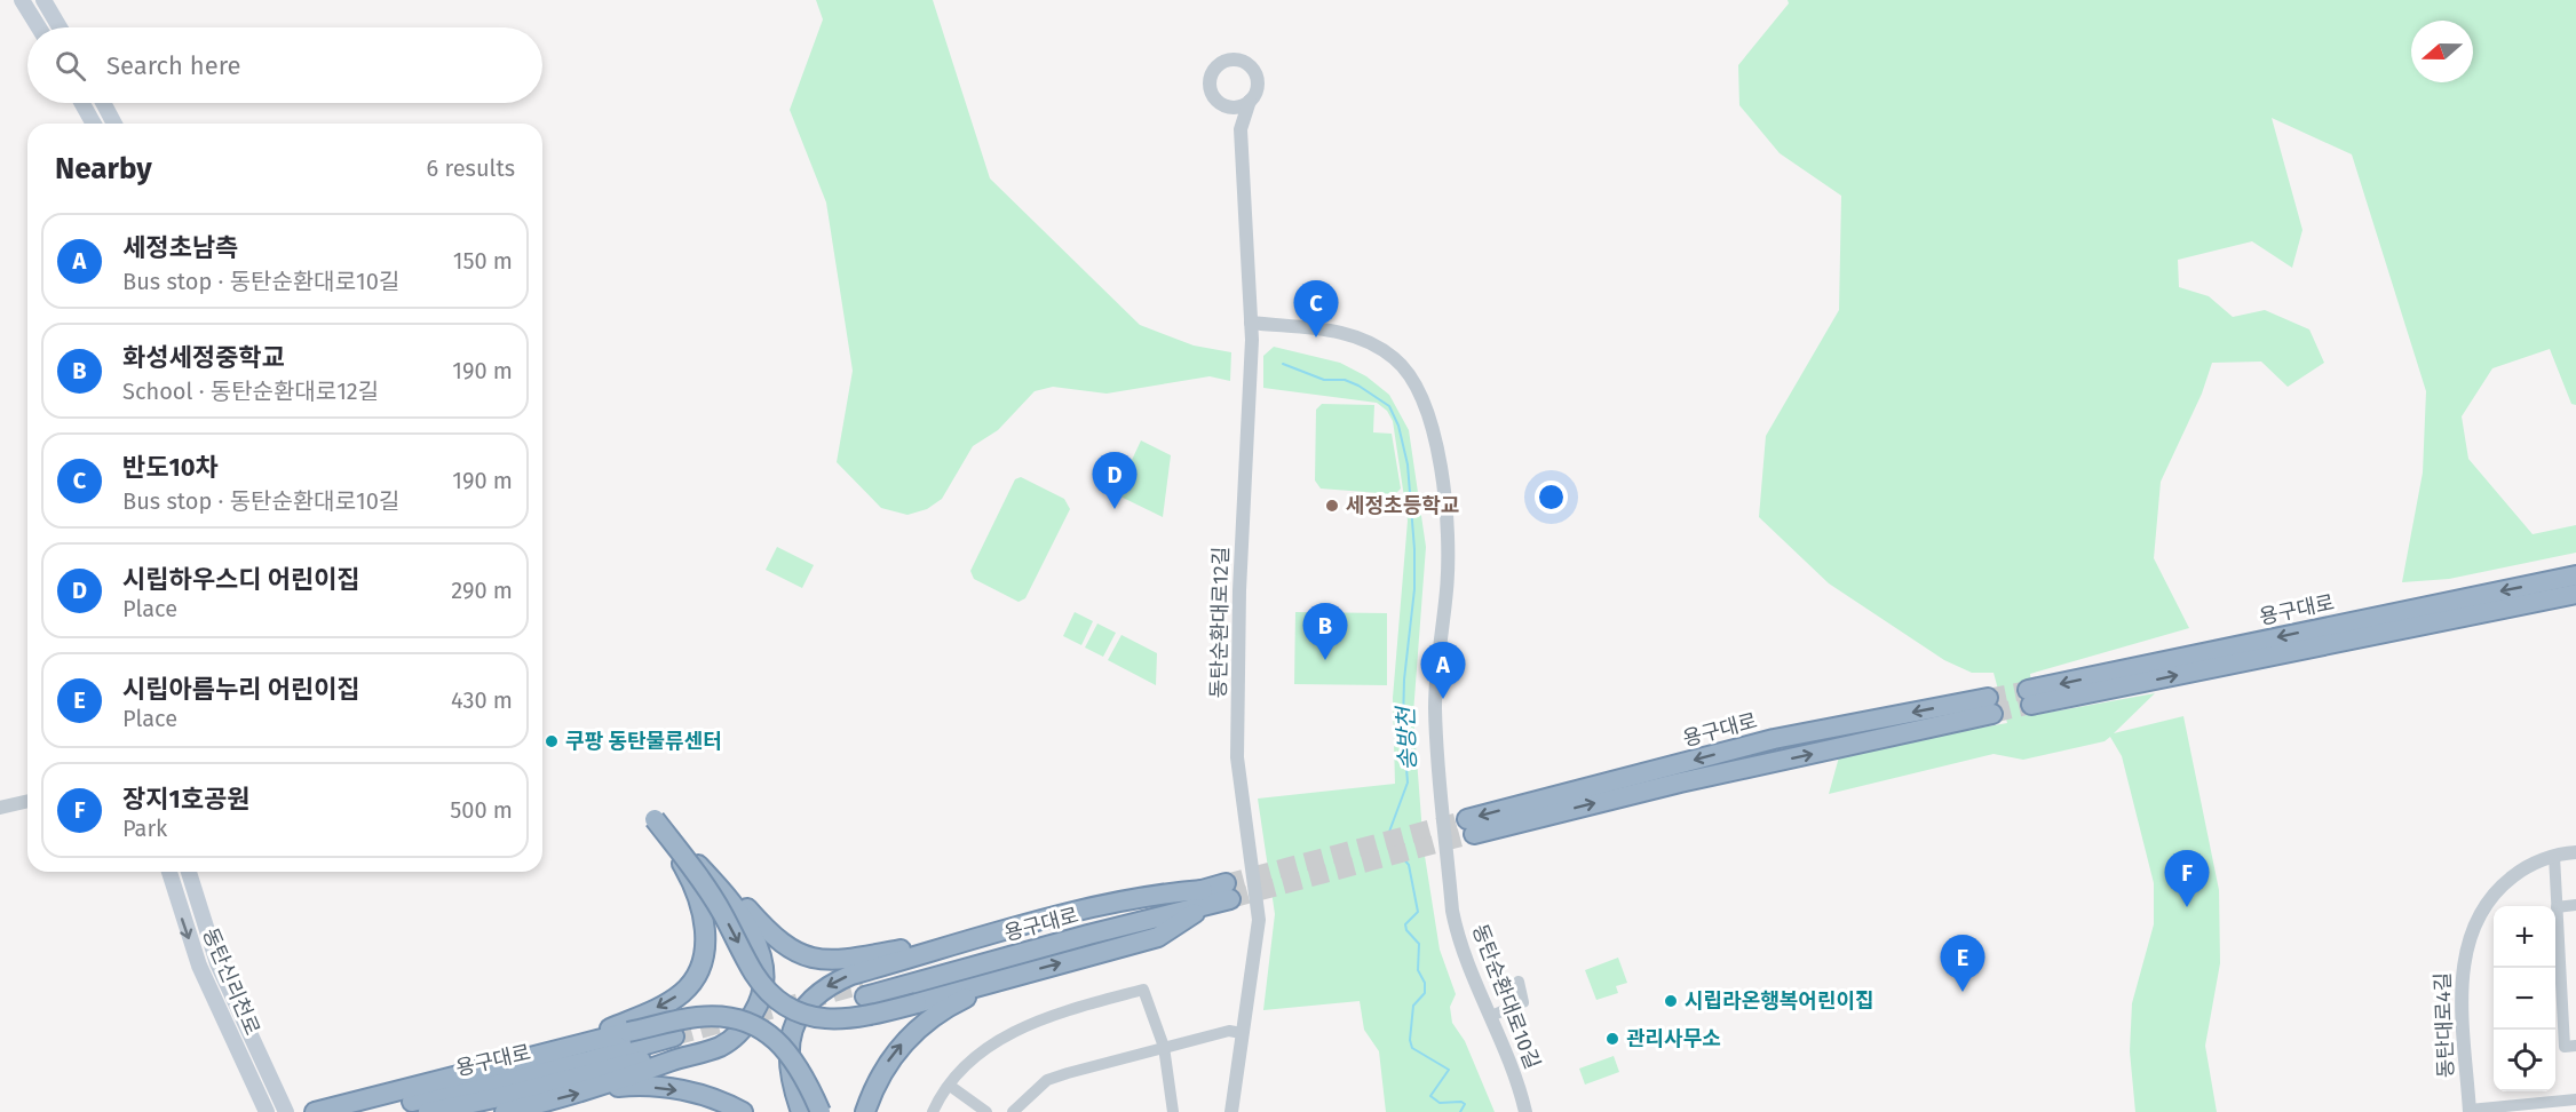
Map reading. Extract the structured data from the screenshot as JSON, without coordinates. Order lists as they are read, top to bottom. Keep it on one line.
{"streets":{"highway":["용구대로"],"main road":["동탄신리천로"],"street":["동탄순환대로12길","동탄순환대로10길","동탄대로4길"]},"crossings":[["동탄순환대로12길","동탄순환대로10길"]],"water":["송방천"],"places":["세정초등학교","쿠팡 동탄물류센터","시립라온행복어린이집","관리사무소"],"north":"left","page":{"search":"Search here","heading":["Nearby","6 results"],"list":[{"mark":"A","name":"세정초남측","note":"Bus stop · 동탄순환대로10길","value":"150 m"},{"mark":"B","name":"화성세정중학교","note":"School · 동탄순환대로12길","value":"190 m"},{"mark":"C","name":"반도10차","note":"Bus stop · 동탄순환대로10길","value":"190 m"},{"mark":"D","name":"시립하우스디 어린이집","note":"Place","value":"290 m"},{"mark":"E","name":"시립아름누리 어린이집","note":"Place","value":"430 m"},{"mark":"F","name":"장지1호공원","note":"Park","value":"500 m"}],"pins":["C","D","B","A","F","E"],"map_buttons":["+","−"]}}
